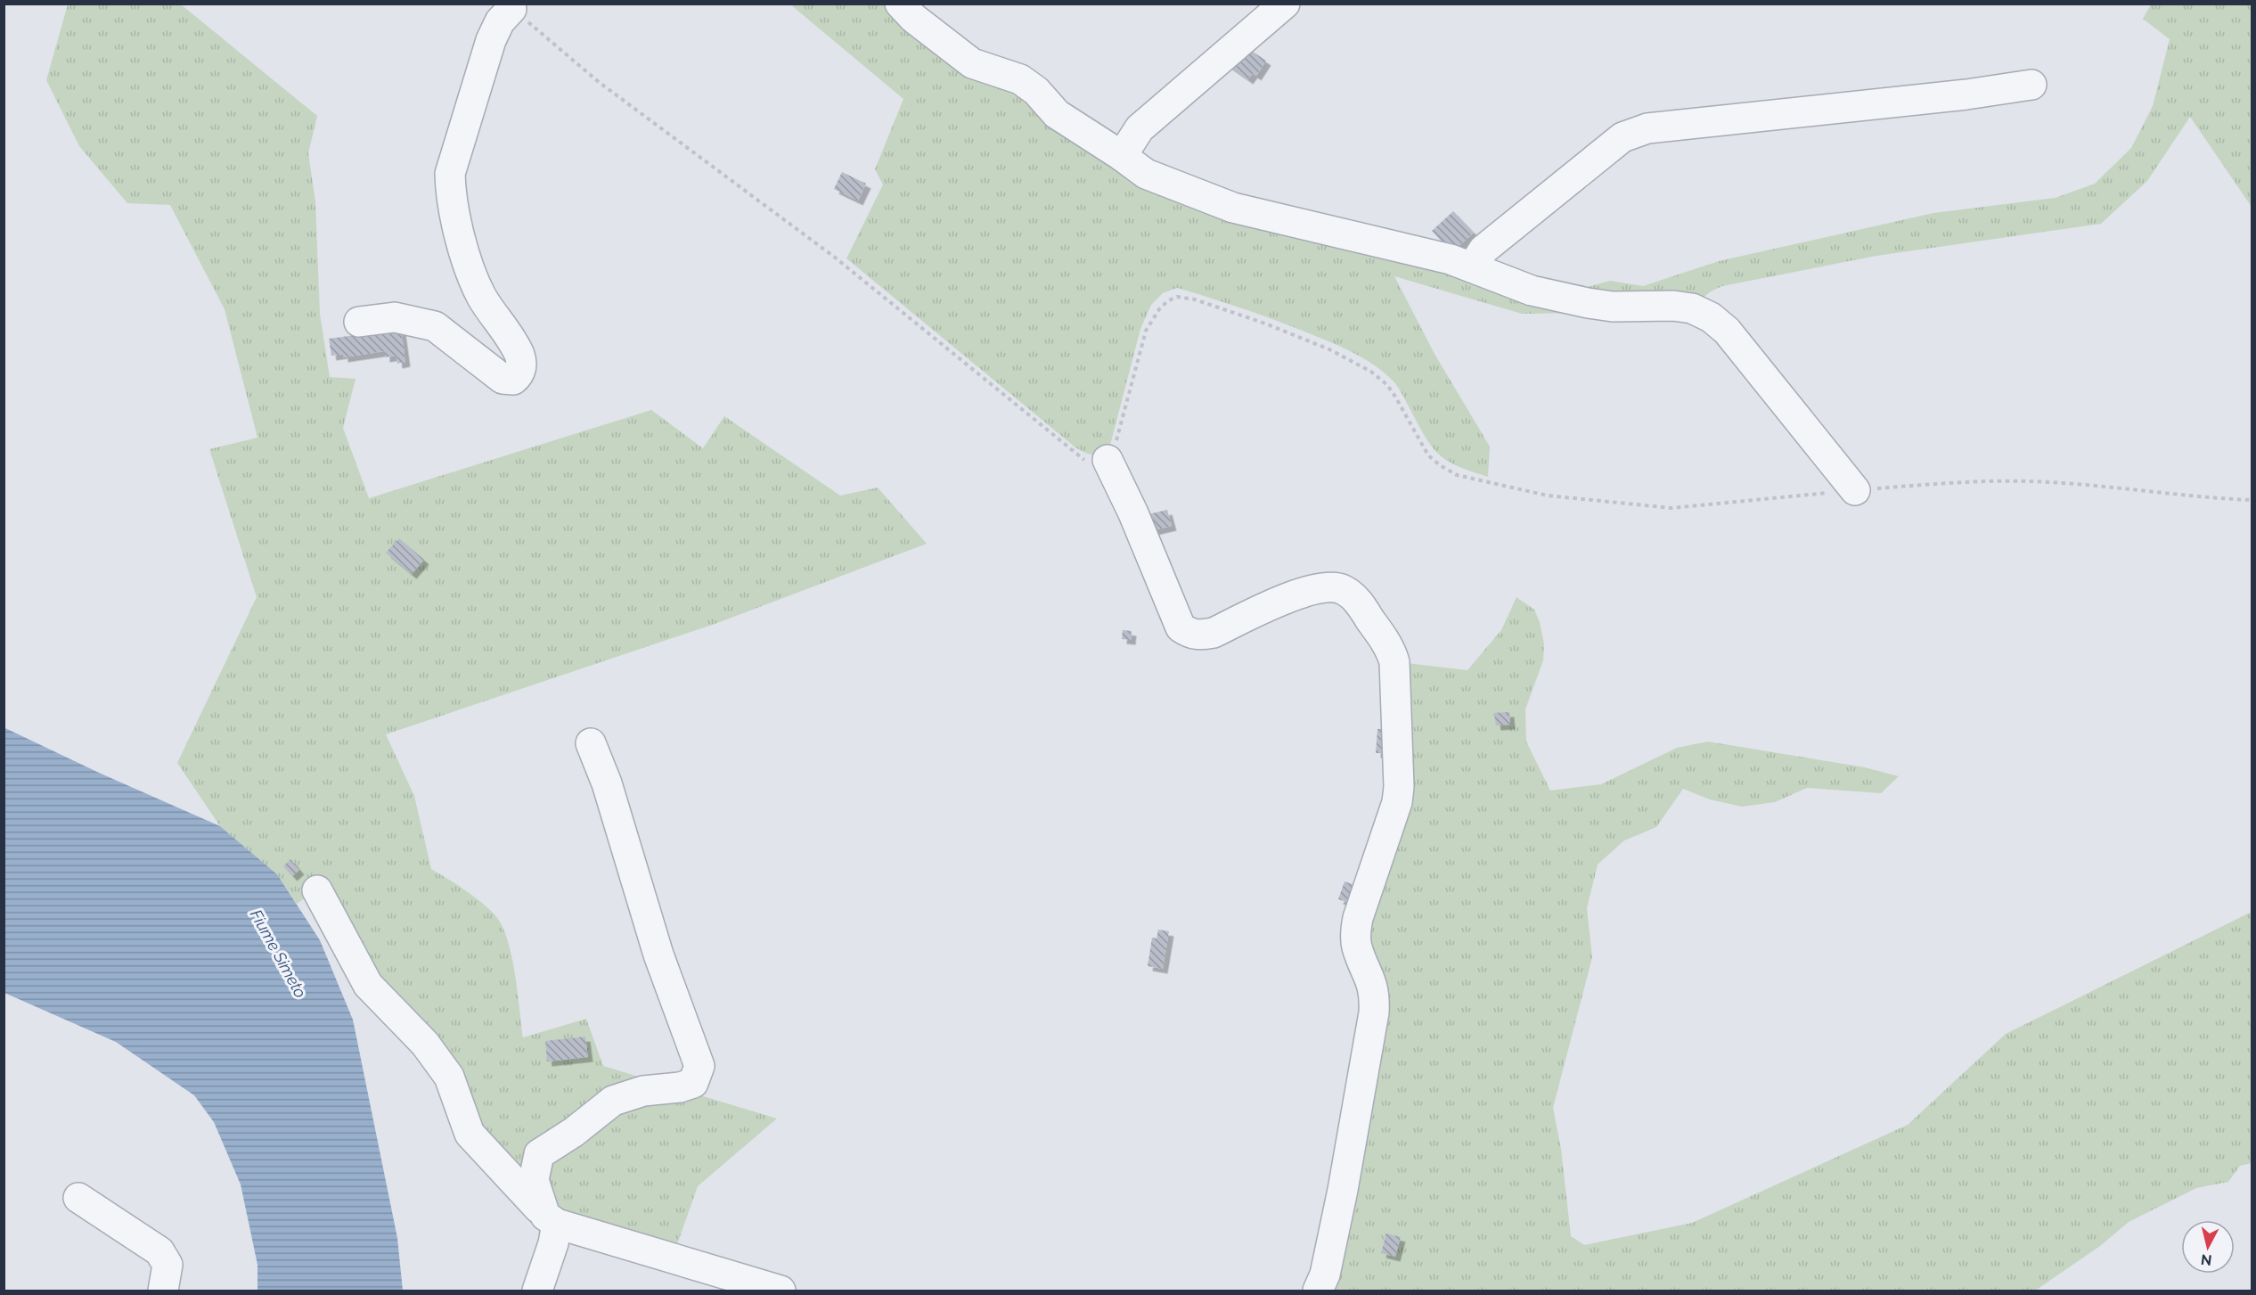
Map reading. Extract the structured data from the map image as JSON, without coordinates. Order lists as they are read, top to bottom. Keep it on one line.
{"water":["Fiume Simeto"],"north":"bottom"}
